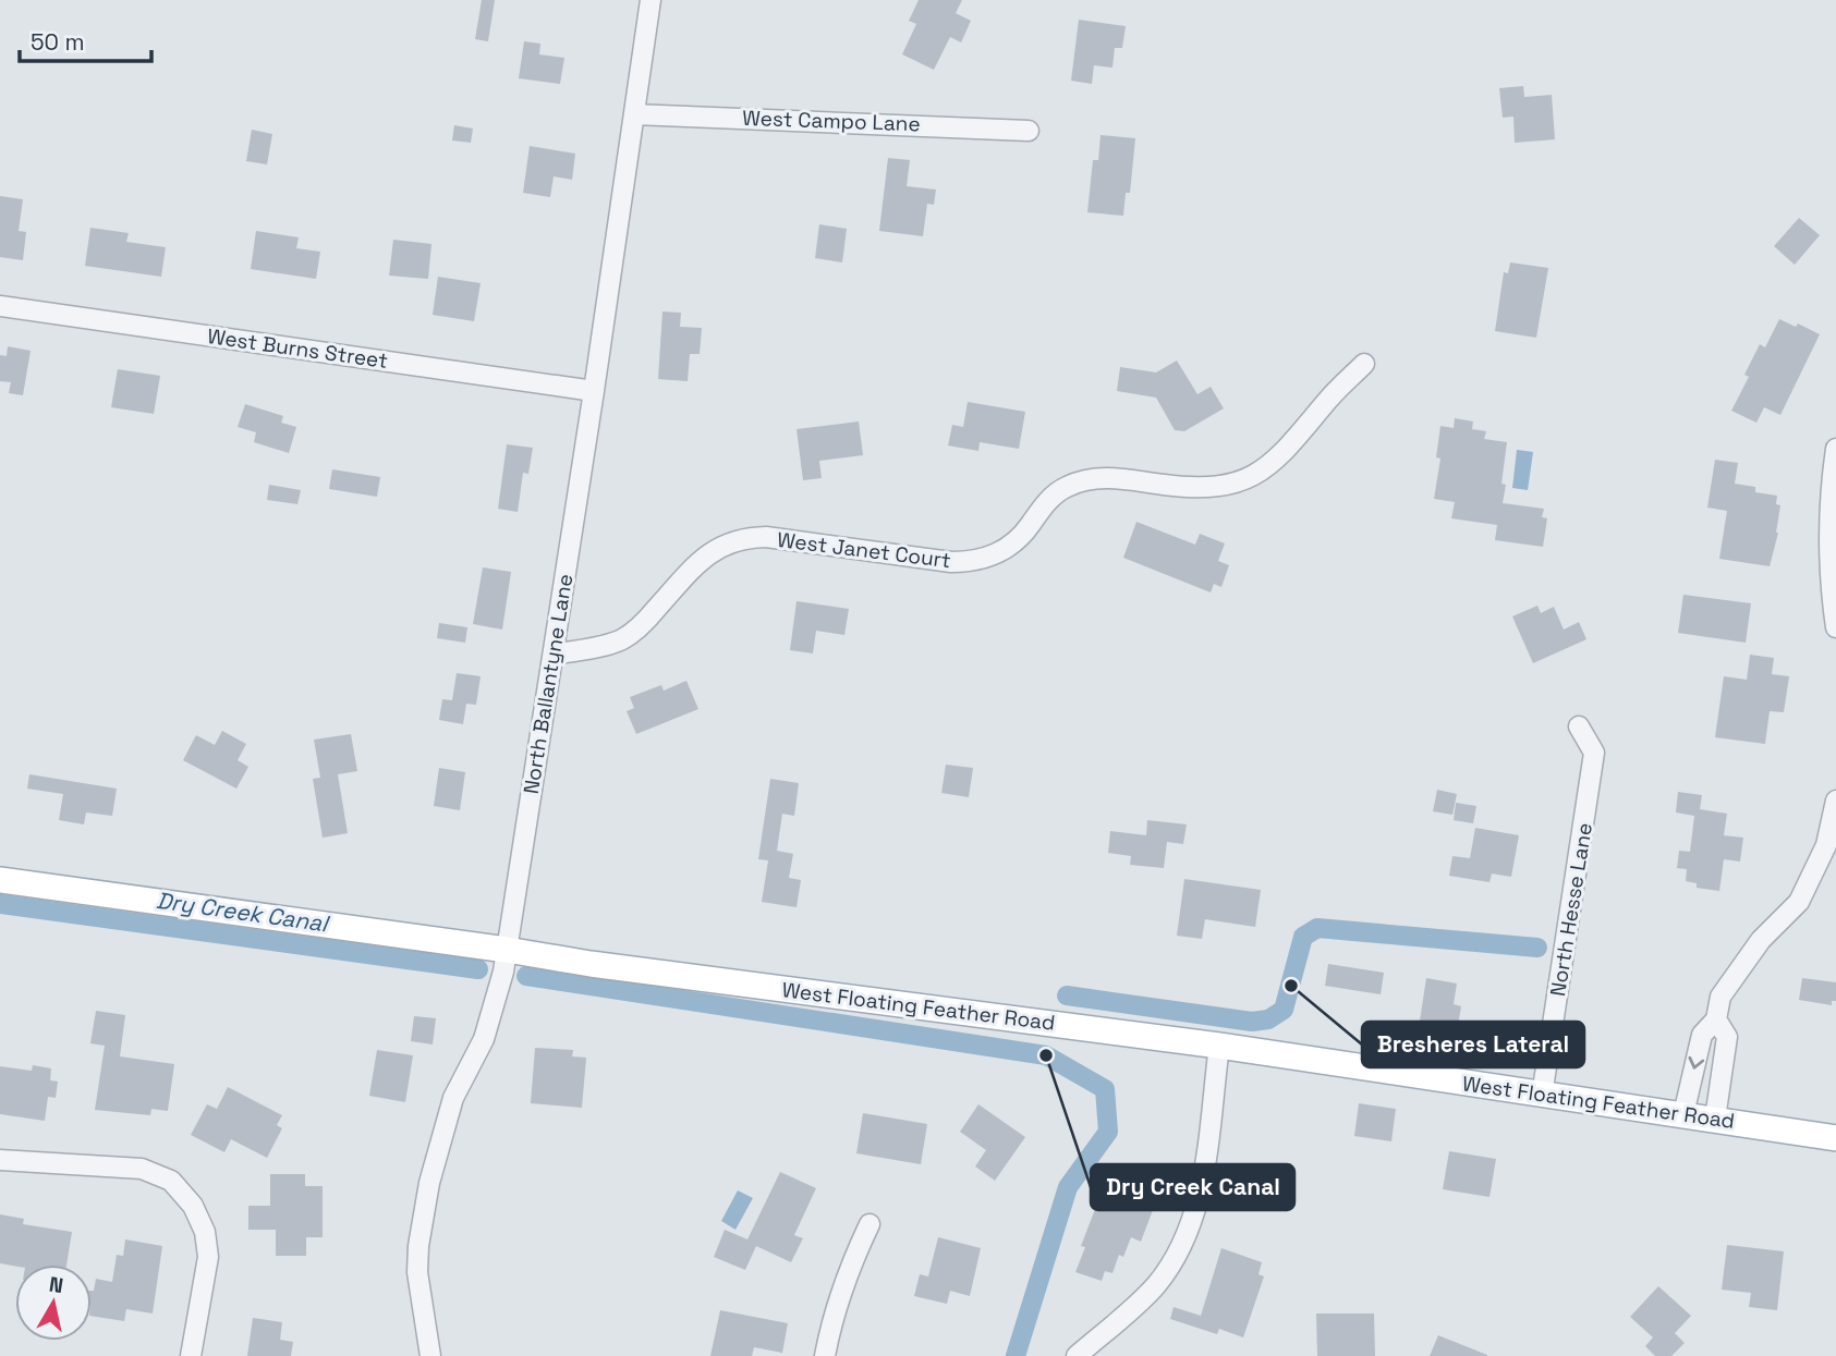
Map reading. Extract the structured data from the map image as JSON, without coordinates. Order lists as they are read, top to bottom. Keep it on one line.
{"streets":{"main road":["West Floating Feather Road"],"street":["West Campo Lane","West Burns Street","West Janet Court","North Ballantyne Lane","North Hesse Lane"]},"crossings":[["West Campo Lane","North Ballantyne Lane"],["West Burns Street","North Ballantyne Lane"],["West Janet Court","North Ballantyne Lane"],["North Ballantyne Lane","West Floating Feather Road"],["North Hesse Lane","West Floating Feather Road"]],"water":["Dry Creek Canal"],"places":["Bresheres Lateral","Dry Creek Canal"],"scale_bar":"50 m","north":"top"}
